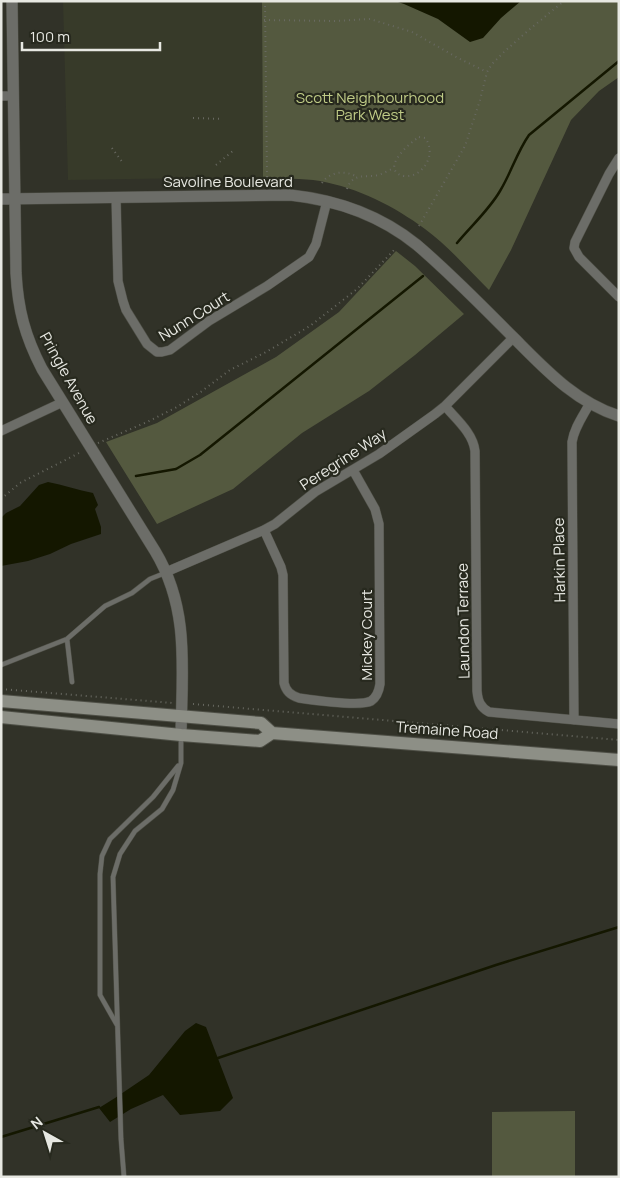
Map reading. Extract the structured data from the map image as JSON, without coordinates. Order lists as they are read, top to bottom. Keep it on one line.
{"streets":{"main road":["Tremaine Road"],"street":["Savoline Boulevard","Nunn Court","Pringle Avenue","Peregrine Way","Harkin Place","Laundon Terrace","Mickey Court"]},"crossings":[["Savoline Boulevard","Nunn Court"],["Savoline Boulevard","Pringle Avenue"],["Savoline Boulevard","Peregrine Way"],["Savoline Boulevard","Harkin Place"],["Pringle Avenue","Peregrine Way"],["Pringle Avenue","Tremaine Road"],["Peregrine Way","Laundon Terrace"],["Peregrine Way","Mickey Court"],["Harkin Place","Laundon Terrace"]],"parks":["Scott Neighbourhood Park West"],"scale_bar":"100 m","north":"top left"}
